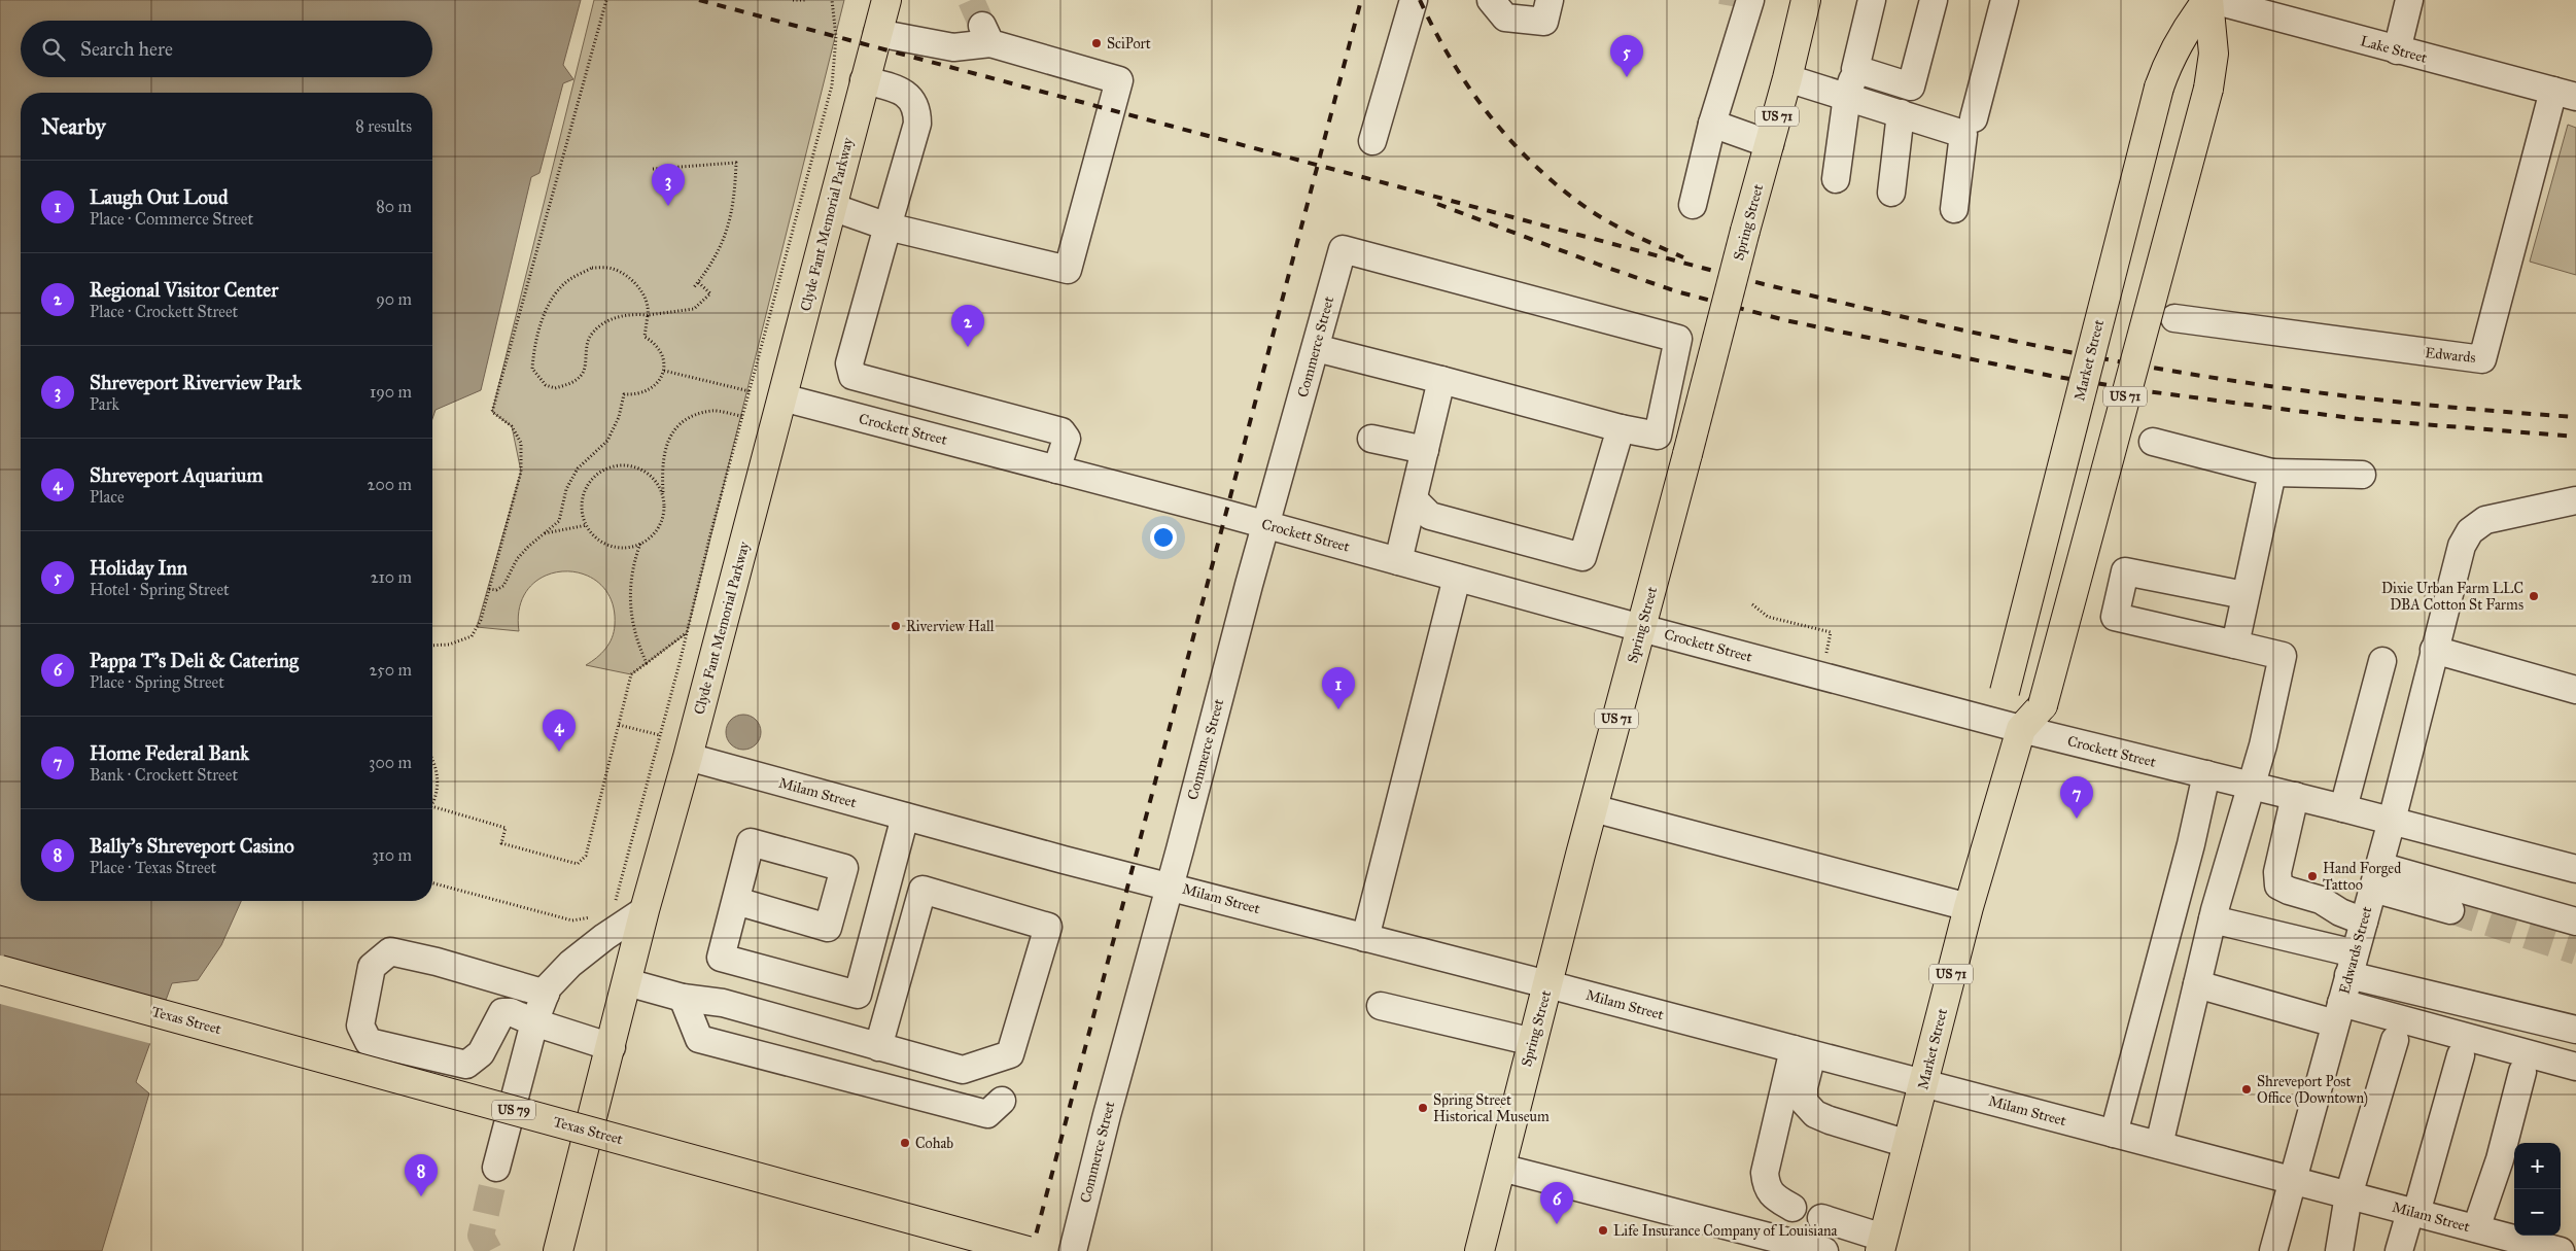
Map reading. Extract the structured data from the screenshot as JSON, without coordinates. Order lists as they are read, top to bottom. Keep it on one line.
{"streets":{"main road":["US 71","Spring Street","Clyde Fant Memorial Parkway","Market Street","Texas Street","US 79"],"street":["Lake Street","Commerce Street","Edwards","Crockett Street","Milam Street","Edwards Street"]},"crossings":[["Lake Street","Edwards"],["Lake Street","Market Street"],["Spring Street","Crockett Street"],["Spring Street","Milam Street"],["Clyde Fant Memorial Parkway","Crockett Street"],["Clyde Fant Memorial Parkway","Milam Street"],["Commerce Street","Crockett Street"],["Commerce Street","Milam Street"],["Market Street","Crockett Street"],["Market Street","Milam Street"],["Crockett Street","Edwards Street"],["Milam Street","Edwards Street"]],"places":["SciPort","Dixie Urban Farm LLC DBA Cotton St Farms","Riverview Hall","Hand Forged Tattoo","Shreveport Post Office (Downtown)","Spring Street Historical Museum","Cohab","Life Insurance Company of Louisiana"],"page":{"search":"Search here","pins":["5","3","2","1","4","7","8","6"],"heading":["Nearby","8 results"],"list":[{"mark":"1","name":"Laugh Out Loud","note":"Place · Commerce Street","value":"80 m"},{"mark":"2","name":"Regional Visitor Center","note":"Place · Crockett Street","value":"90 m"},{"mark":"3","name":"Shreveport Riverview Park","note":"Park","value":"190 m"},{"mark":"4","name":"Shreveport Aquarium","note":"Place","value":"200 m"},{"mark":"5","name":"Holiday Inn","note":"Hotel · Spring Street","value":"210 m"},{"mark":"6","name":"Pappa T's Deli & Catering","note":"Place · Spring Street","value":"250 m"},{"mark":"7","name":"Home Federal Bank","note":"Bank · Crockett Street","value":"300 m"},{"mark":"8","name":"Bally's Shreveport Casino","note":"Place · Texas Street","value":"310 m"}],"map_buttons":["+","−"]}}
